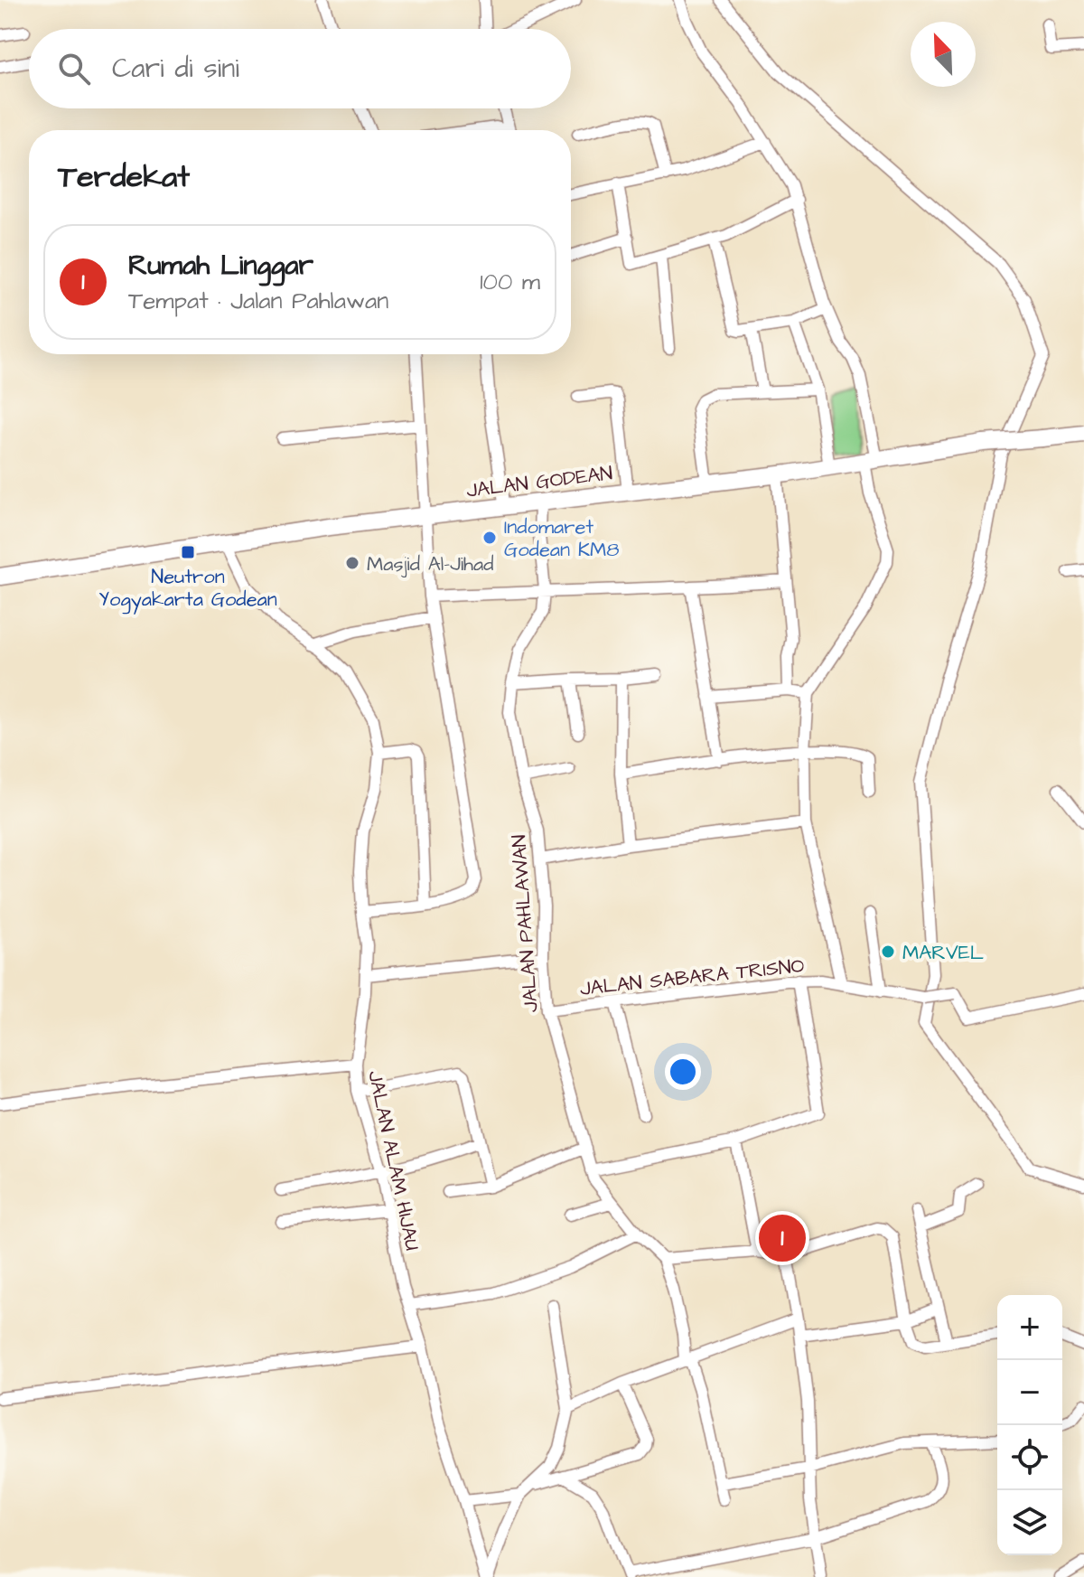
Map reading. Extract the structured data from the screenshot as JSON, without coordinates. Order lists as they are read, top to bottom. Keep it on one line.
{"streets":{"main road":["JALAN GODEAN"],"street":["JALAN PAHLAWAN","JALAN SABARA TRISNO","JALAN ALAM HIJAU"]},"crossings":[["JALAN GODEAN","JALAN PAHLAWAN"],["JALAN GODEAN","JALAN ALAM HIJAU"],["JALAN PAHLAWAN","JALAN SABARA TRISNO"]],"places":{"other":["Indomaret Godean KM8","Masjid Al-Jihad","MARVEL"],"transit":["Neutron Yogyakarta Godean"]},"north":"top left","page":{"search":"Cari di sini","heading":"Terdekat","list":[{"mark":"1","name":"Rumah Linggar","note":"Tempat · Jalan Pahlawan","value":"100 m"}],"pins":"1","map_buttons":["+","−"]}}
